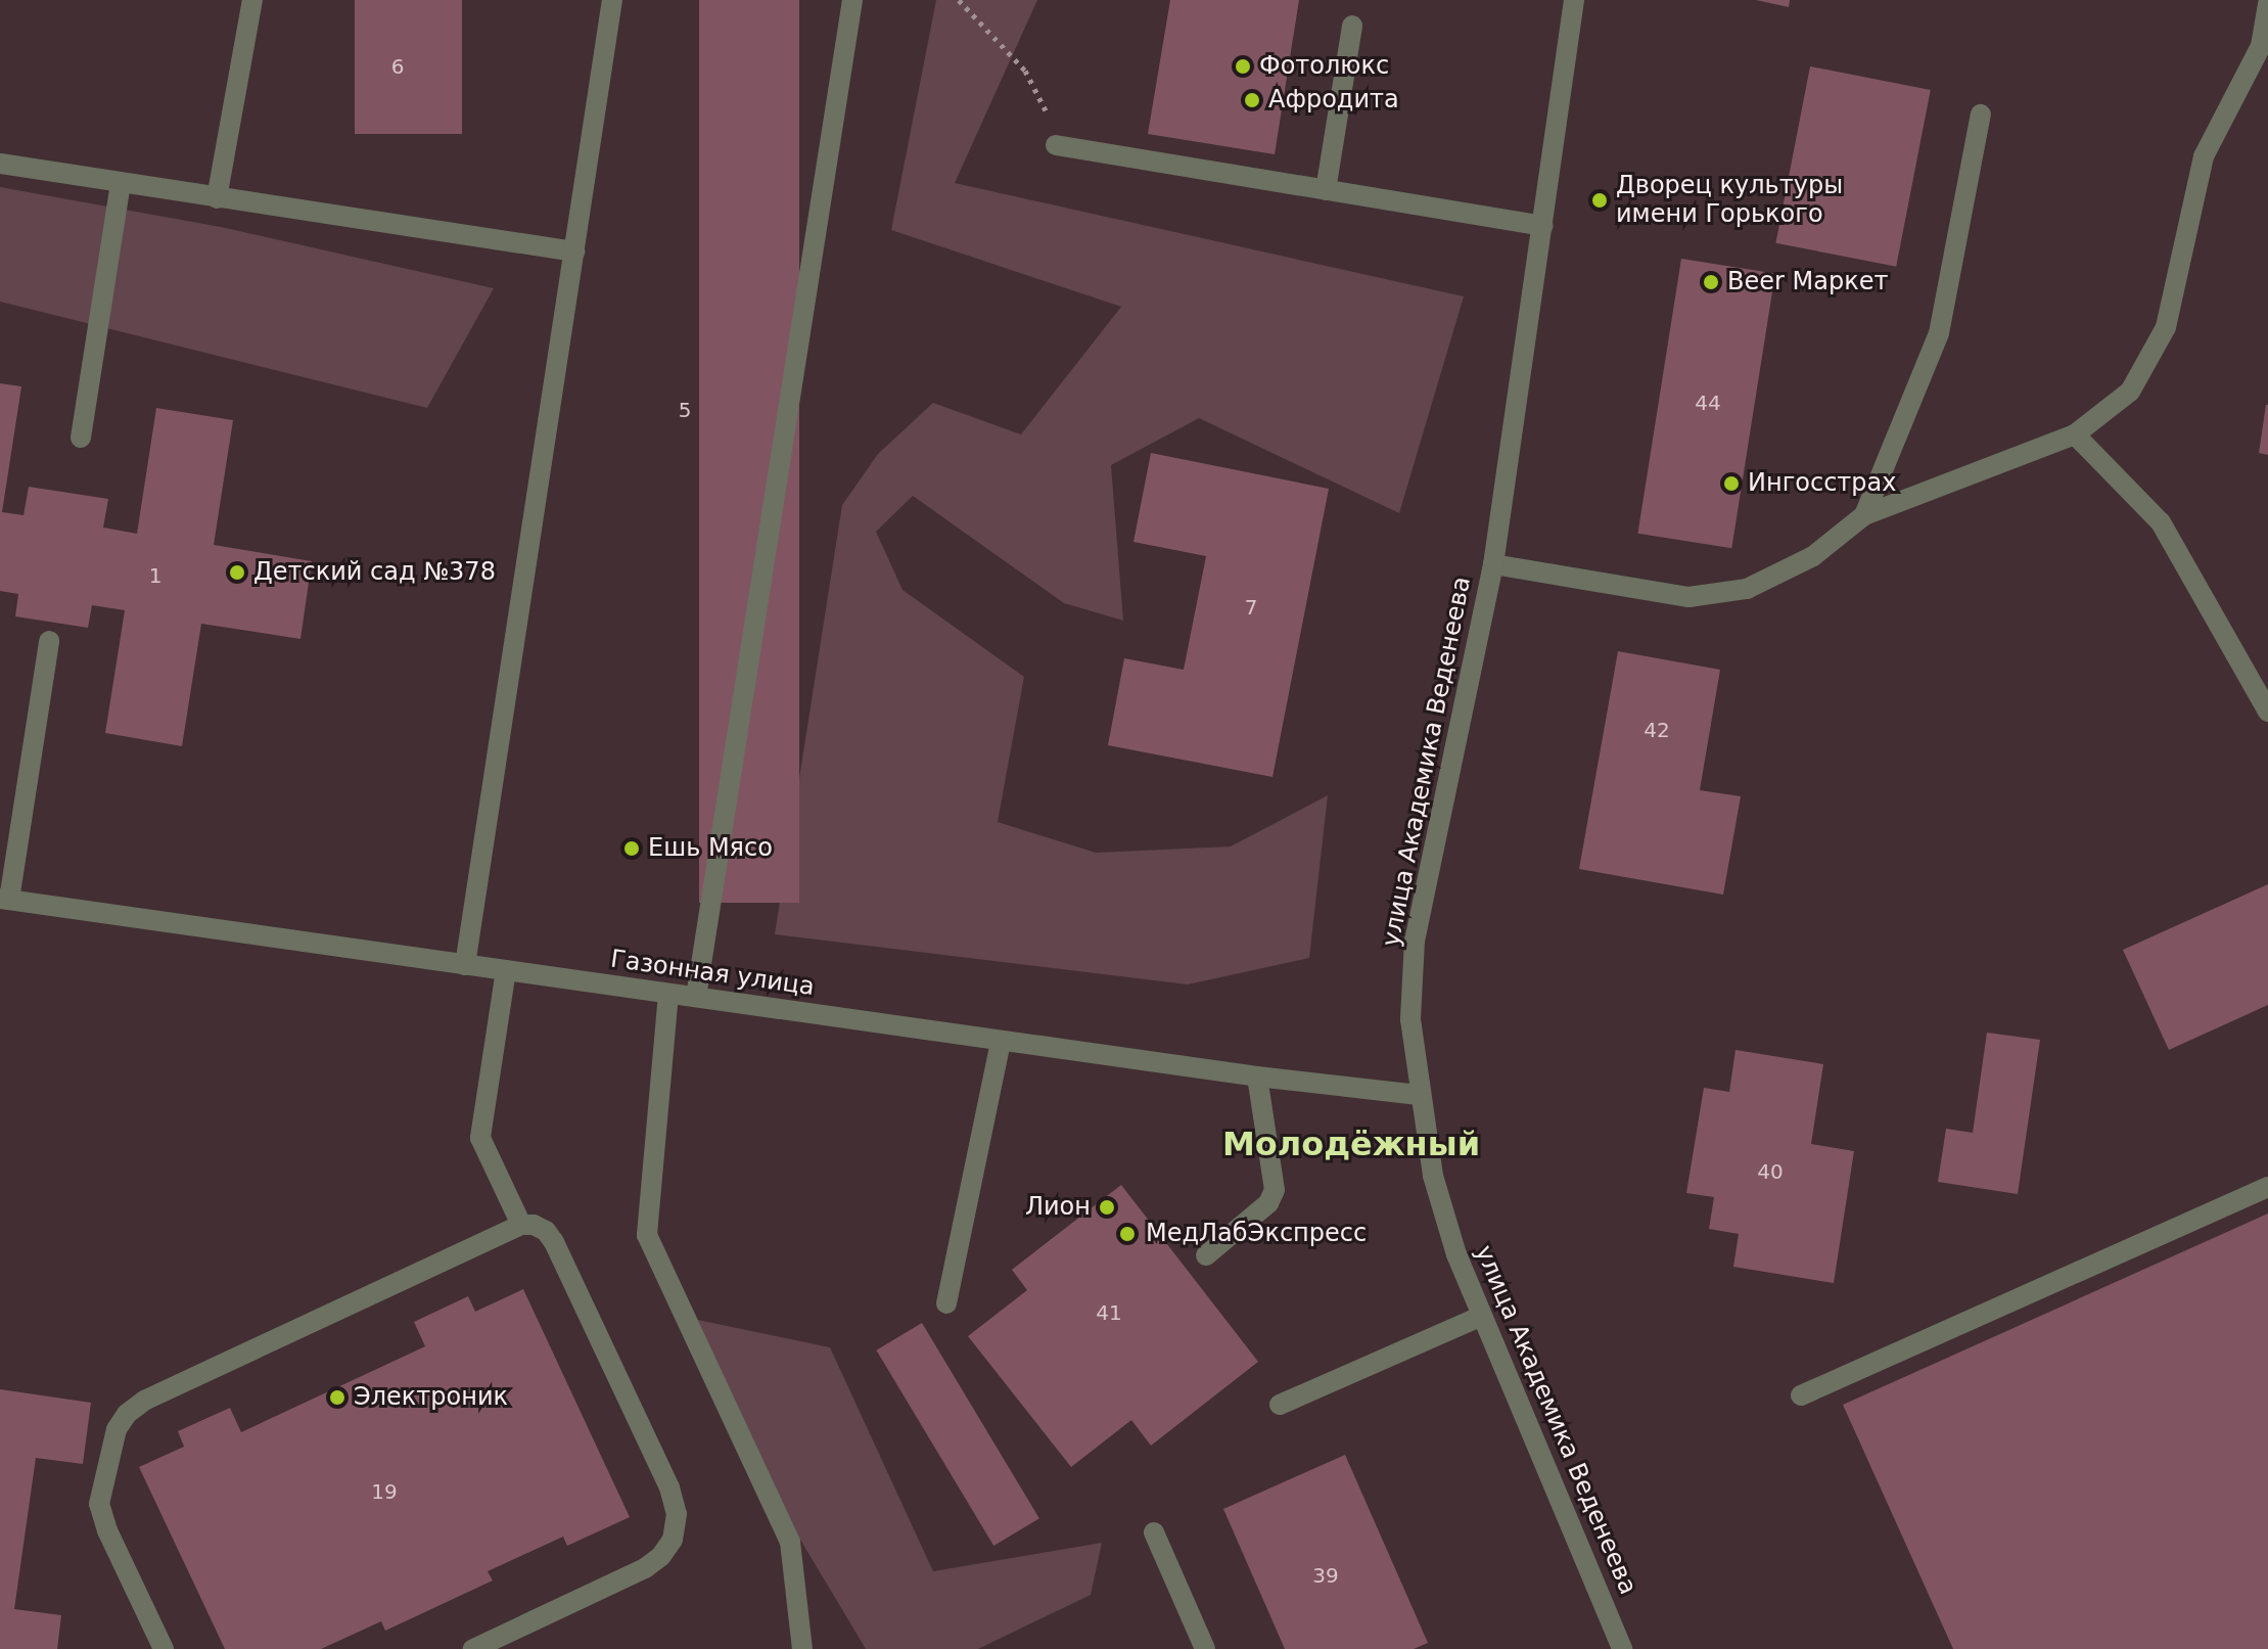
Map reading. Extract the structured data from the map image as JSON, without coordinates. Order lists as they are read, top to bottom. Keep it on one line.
{"streets":{"street":["улица Академика Веденеева","Газонная улица"]},"crossings":[["улица Академика Веденеева","Газонная улица"]],"districts":["Молодёжный"],"places":["Фотолюкс","Афродита","Дворец культуры имени Горького","Beer Маркет","Ингосстрах","Детский сад №378","Ешь Мясо","Лион","МедЛабЭкспресс","Электроник"],"house_numbers":["6","44","5","1","7","42","40","41","19","39"]}
